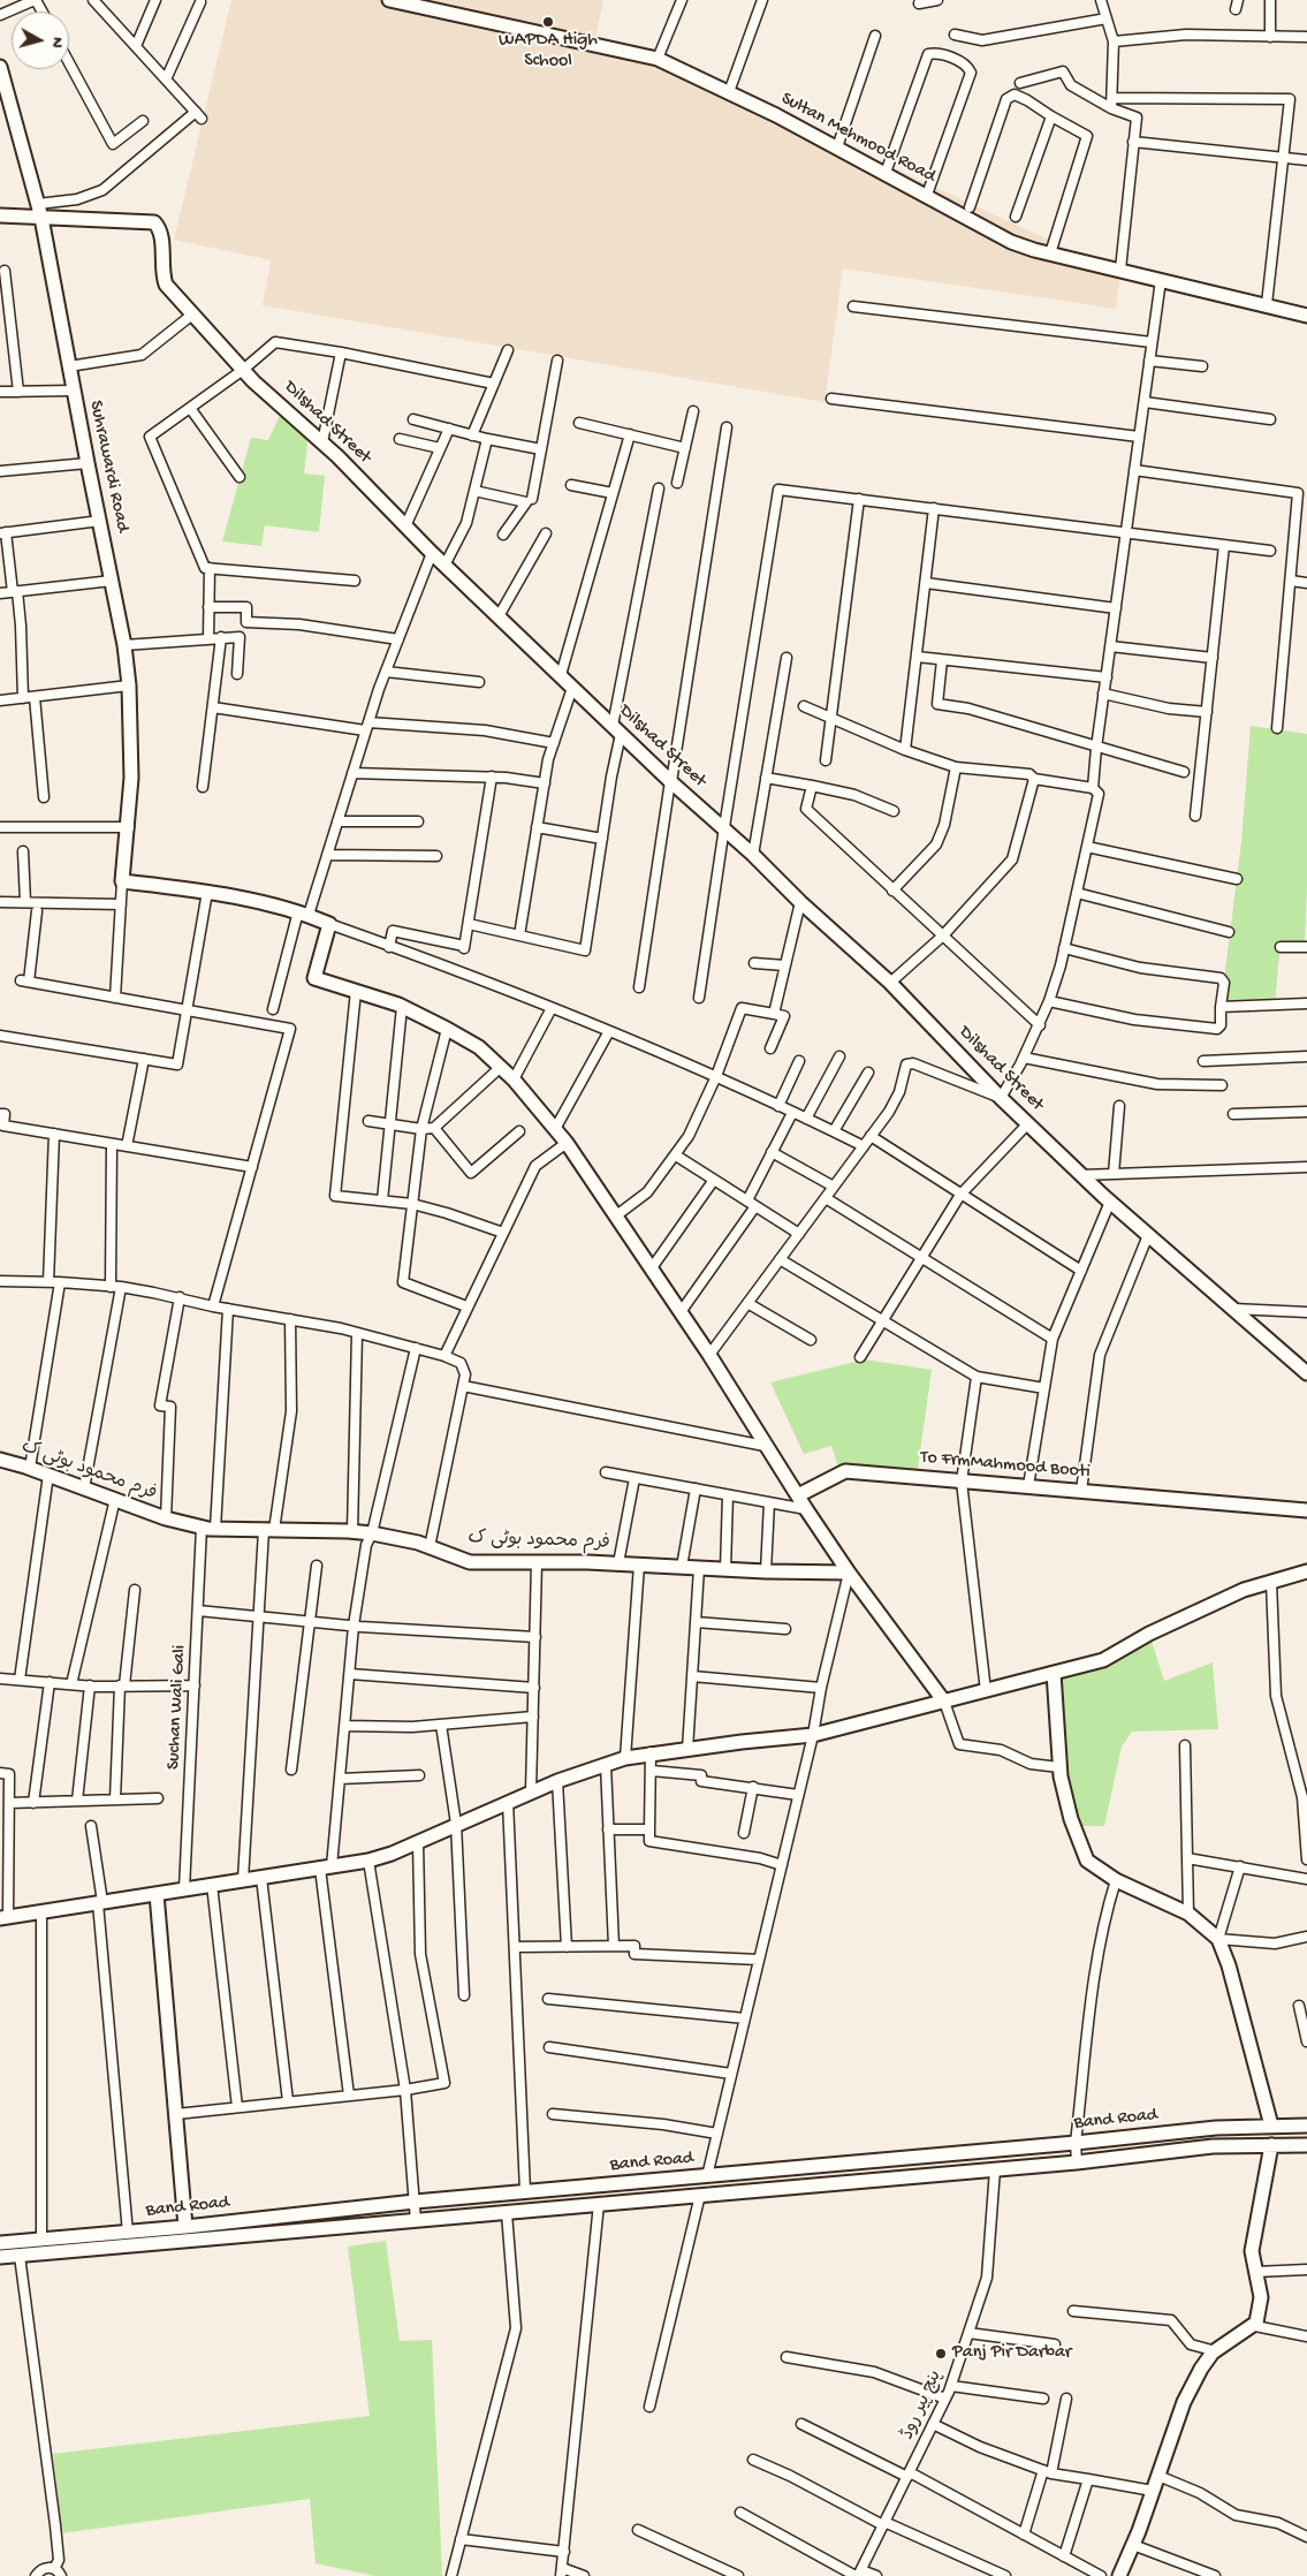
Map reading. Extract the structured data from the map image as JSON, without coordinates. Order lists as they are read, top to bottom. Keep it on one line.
{"streets":{"street":["Sultan Mehmood Road","Dilshad Street","Suhrawardi Road","To FrmMahmood Booti","فرم محمود بوٹی ک","Suchan Wali Gali","Band Road","پنج پیر روڈ"]},"crossings":[["Dilshad Street","Suhrawardi Road"],["فرم محمود بوٹی ک","Suchan Wali Gali"],["Band Road","پنج پیر روڈ"]],"places":["WAPDA High School","Panj Pir Darbar"],"north":"right"}
